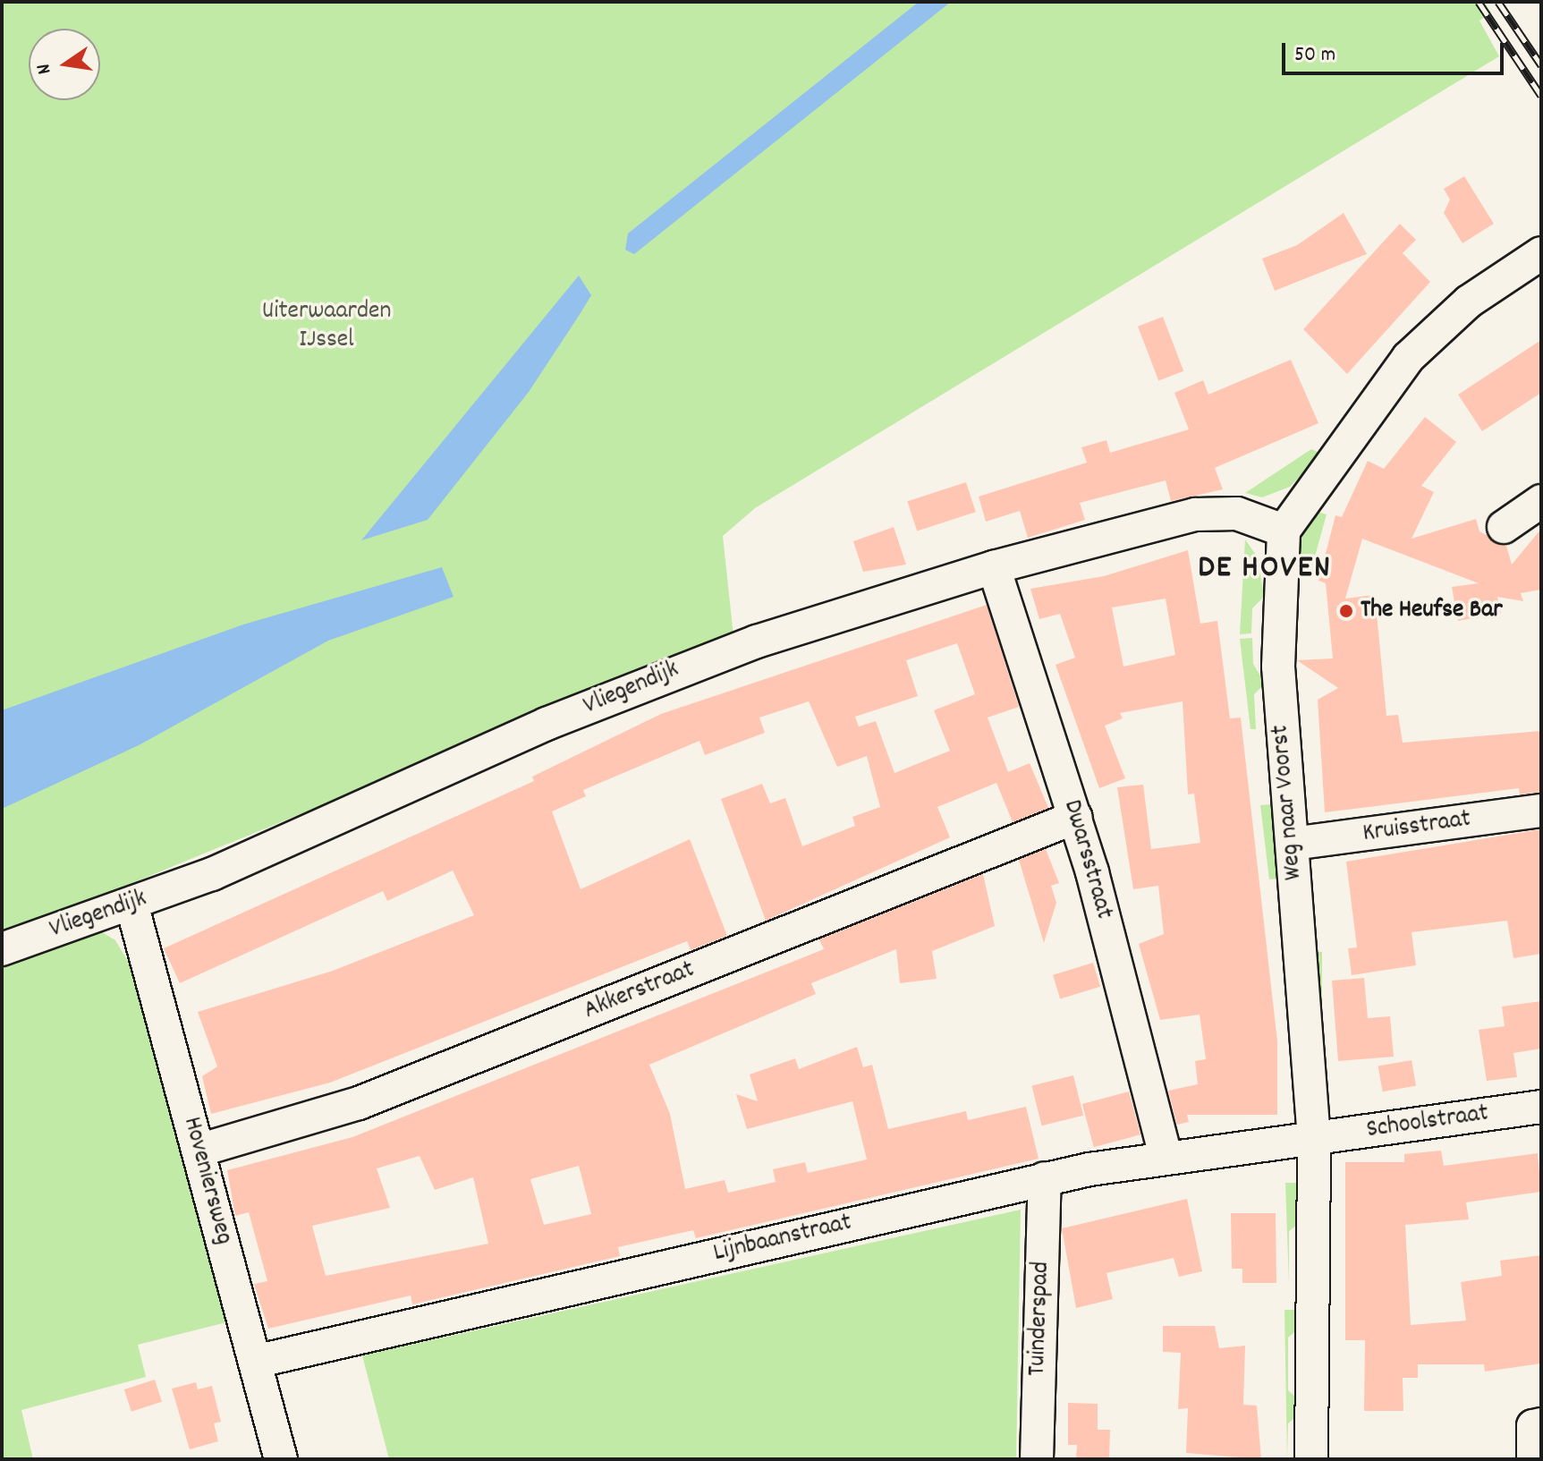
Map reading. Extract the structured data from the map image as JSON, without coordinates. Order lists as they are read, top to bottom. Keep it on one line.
{"streets":{"street":["Vliegendijk","Weg naar Voorst","Kruisstraat","Dwarsstraat","Akkerstraat","Schoolstraat","Hoveniersweg","Lijnbaanstraat","Tuinderspad"]},"crossings":[["Vliegendijk","Weg naar Voorst"],["Vliegendijk","Dwarsstraat"],["Vliegendijk","Hoveniersweg"],["Weg naar Voorst","Kruisstraat"],["Weg naar Voorst","Schoolstraat"],["Weg naar Voorst","Lijnbaanstraat"],["Dwarsstraat","Akkerstraat"],["Dwarsstraat","Lijnbaanstraat"],["Akkerstraat","Hoveniersweg"],["Schoolstraat","Lijnbaanstraat"],["Hoveniersweg","Lijnbaanstraat"],["Lijnbaanstraat","Tuinderspad"]],"districts":["DE HOVEN"],"parks":["Uiterwaarden IJssel"],"places":["The Heufse Bar"],"scale_bar":"50 m","north":"left"}
